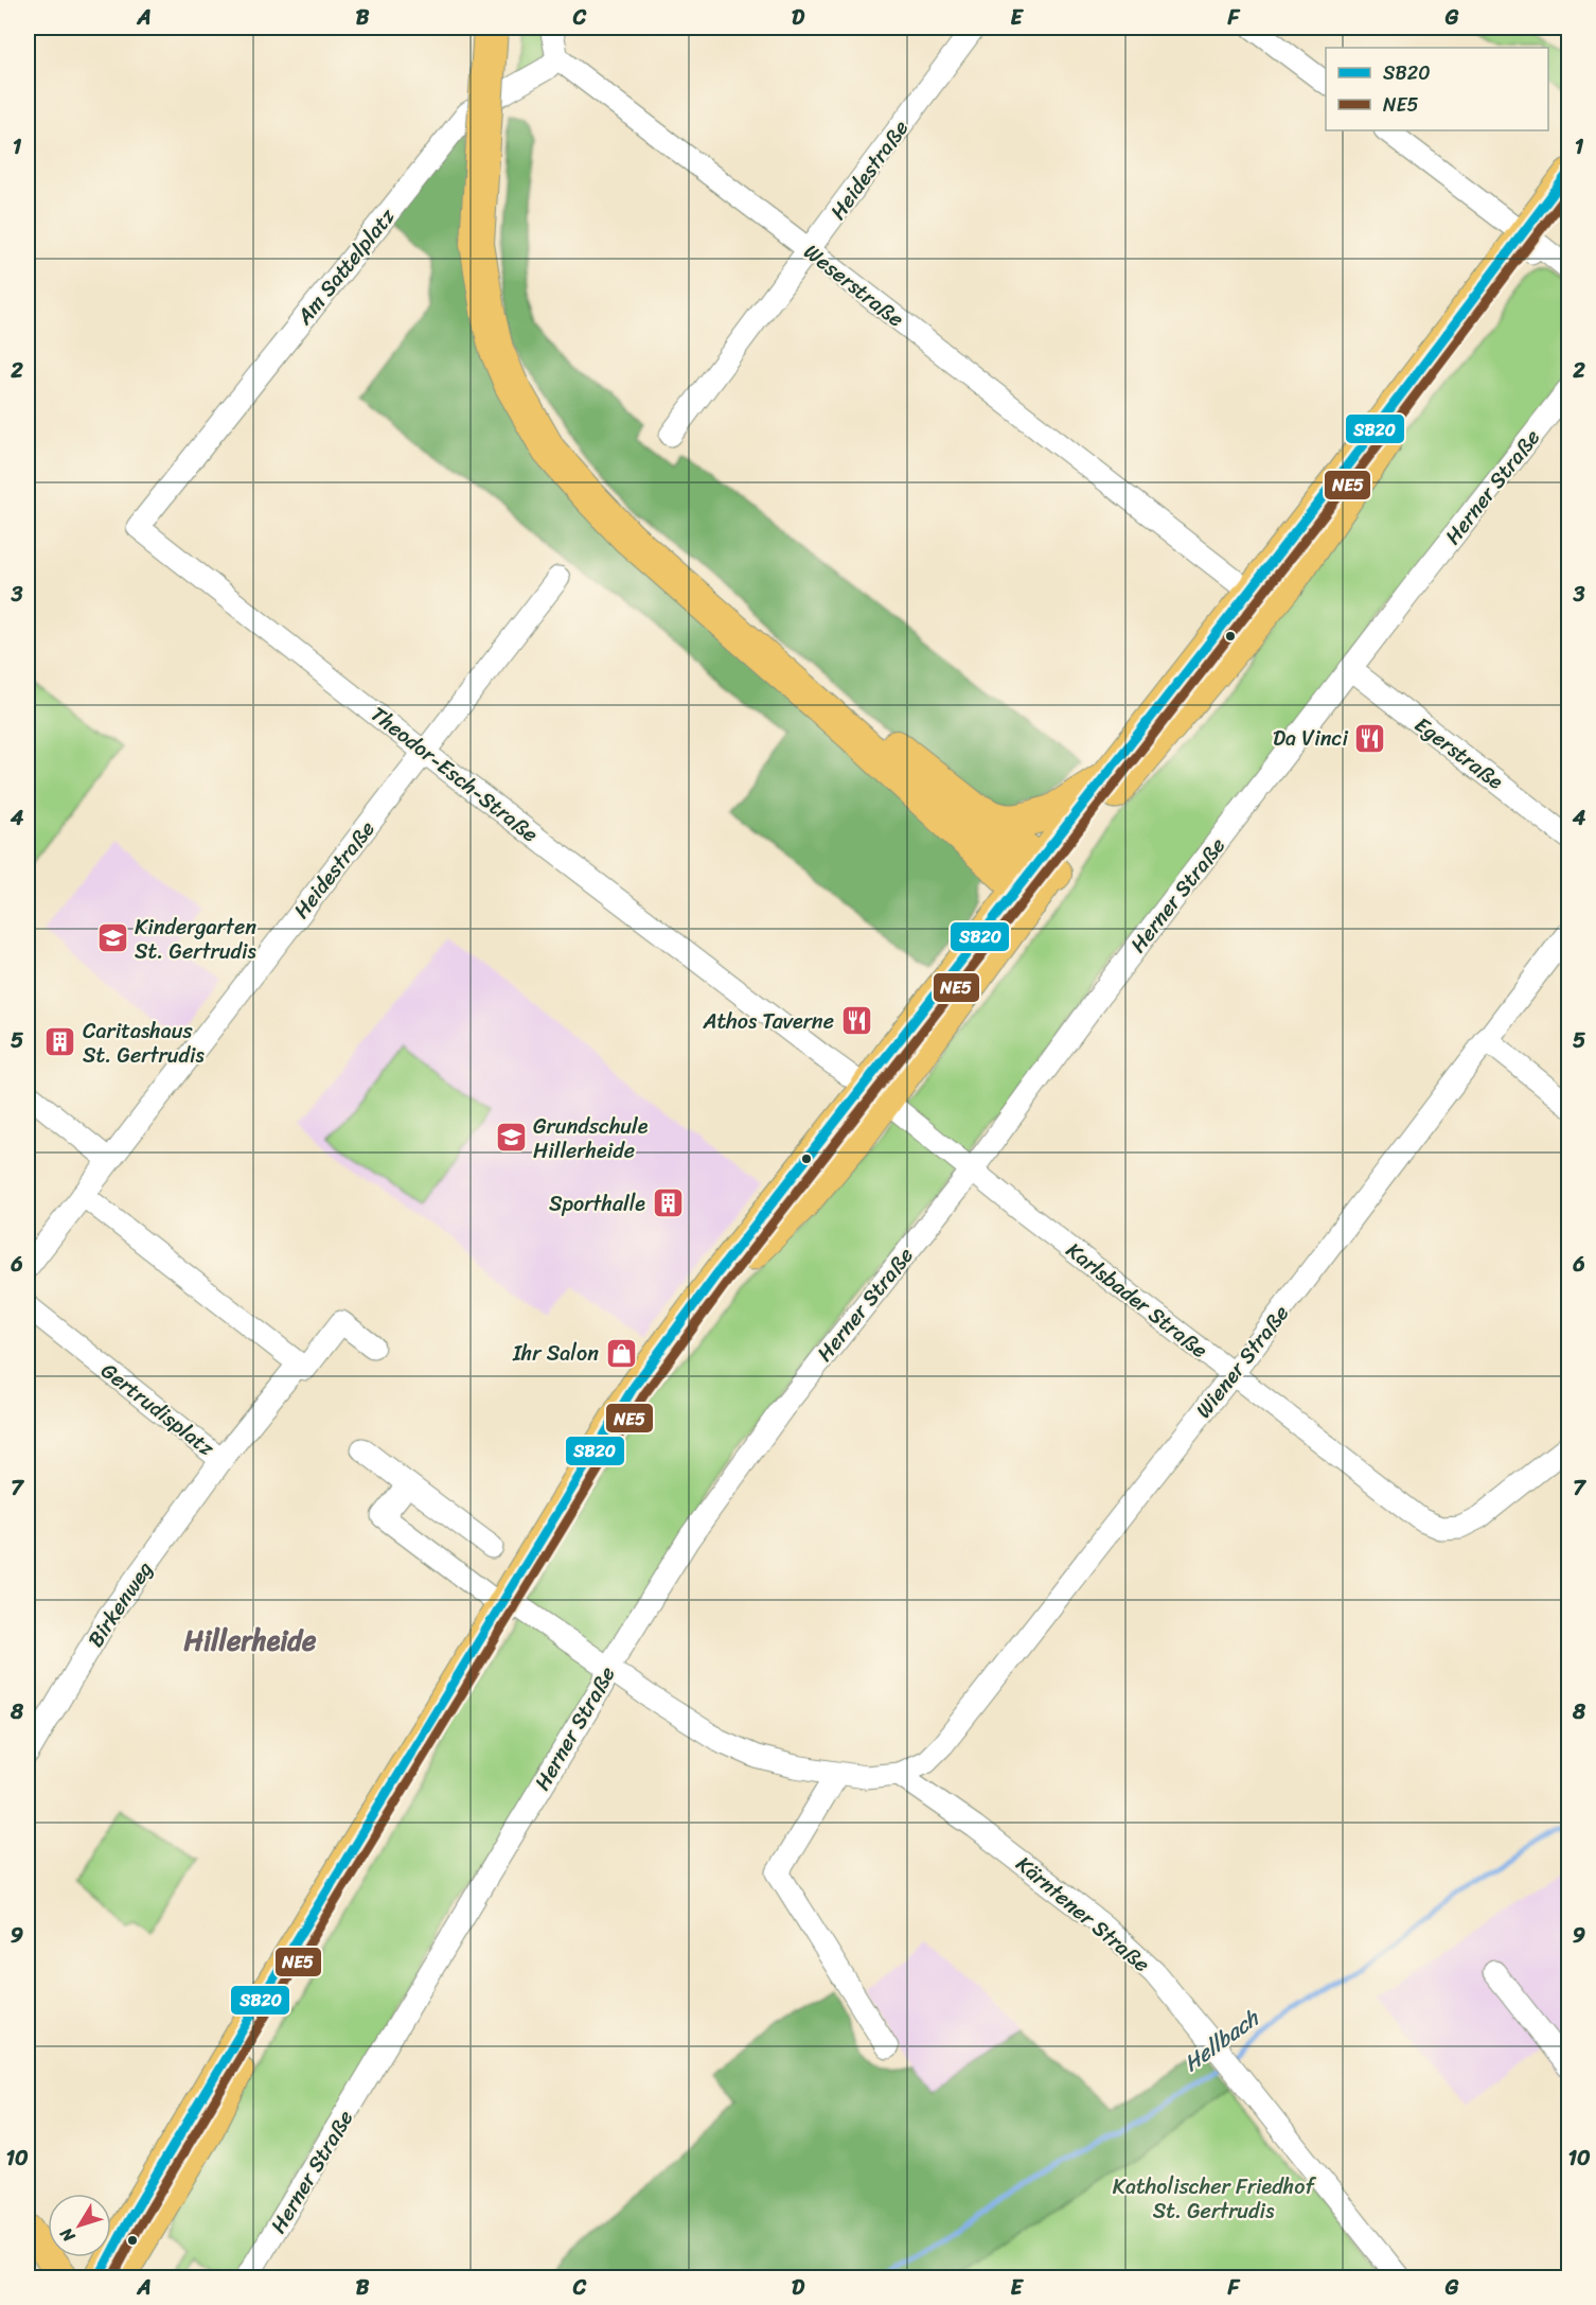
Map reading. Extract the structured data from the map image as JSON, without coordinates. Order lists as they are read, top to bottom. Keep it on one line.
{"streets":{"street":["Heidestraße","Am Sattelplatz","Weserstraße","Herner Straße","Egerstraße","Theodor-Esch-Straße","Karlsbader Straße","Wiener Straße","Gertrudisplatz","Birkenweg","Kärntener Straße"]},"crossings":[["Heidestraße","Weserstraße"],["Heidestraße","Theodor-Esch-Straße"],["Am Sattelplatz","Weserstraße"],["Am Sattelplatz","Theodor-Esch-Straße"],["Herner Straße","Egerstraße"],["Herner Straße","Karlsbader Straße"],["Theodor-Esch-Straße","Karlsbader Straße"],["Karlsbader Straße","Wiener Straße"],["Wiener Straße","Kärntener Straße"],["Gertrudisplatz","Birkenweg"]],"districts":["Hillerheide"],"water":["Hellbach"],"parks":["Katholischer Friedhof St. Gertrudis"],"places":{"restaurant":["Da Vinci","Athos Taverne"],"school or university":["Kindergarten St. Gertrudis","Grundschule Hillerheide"],"building":["Caritashaus St. Gertrudis","Sporthalle"],"shop":["Ihr Salon"]},"lines":["transit line SB20","transit line NE5"],"legend":["SB20","NE5"],"north":"bottom left","grid":{"columns":["A","B","C","D","E","F","G"],"rows":["1","2","3","4","5","6","7","8","9","10"]}}
